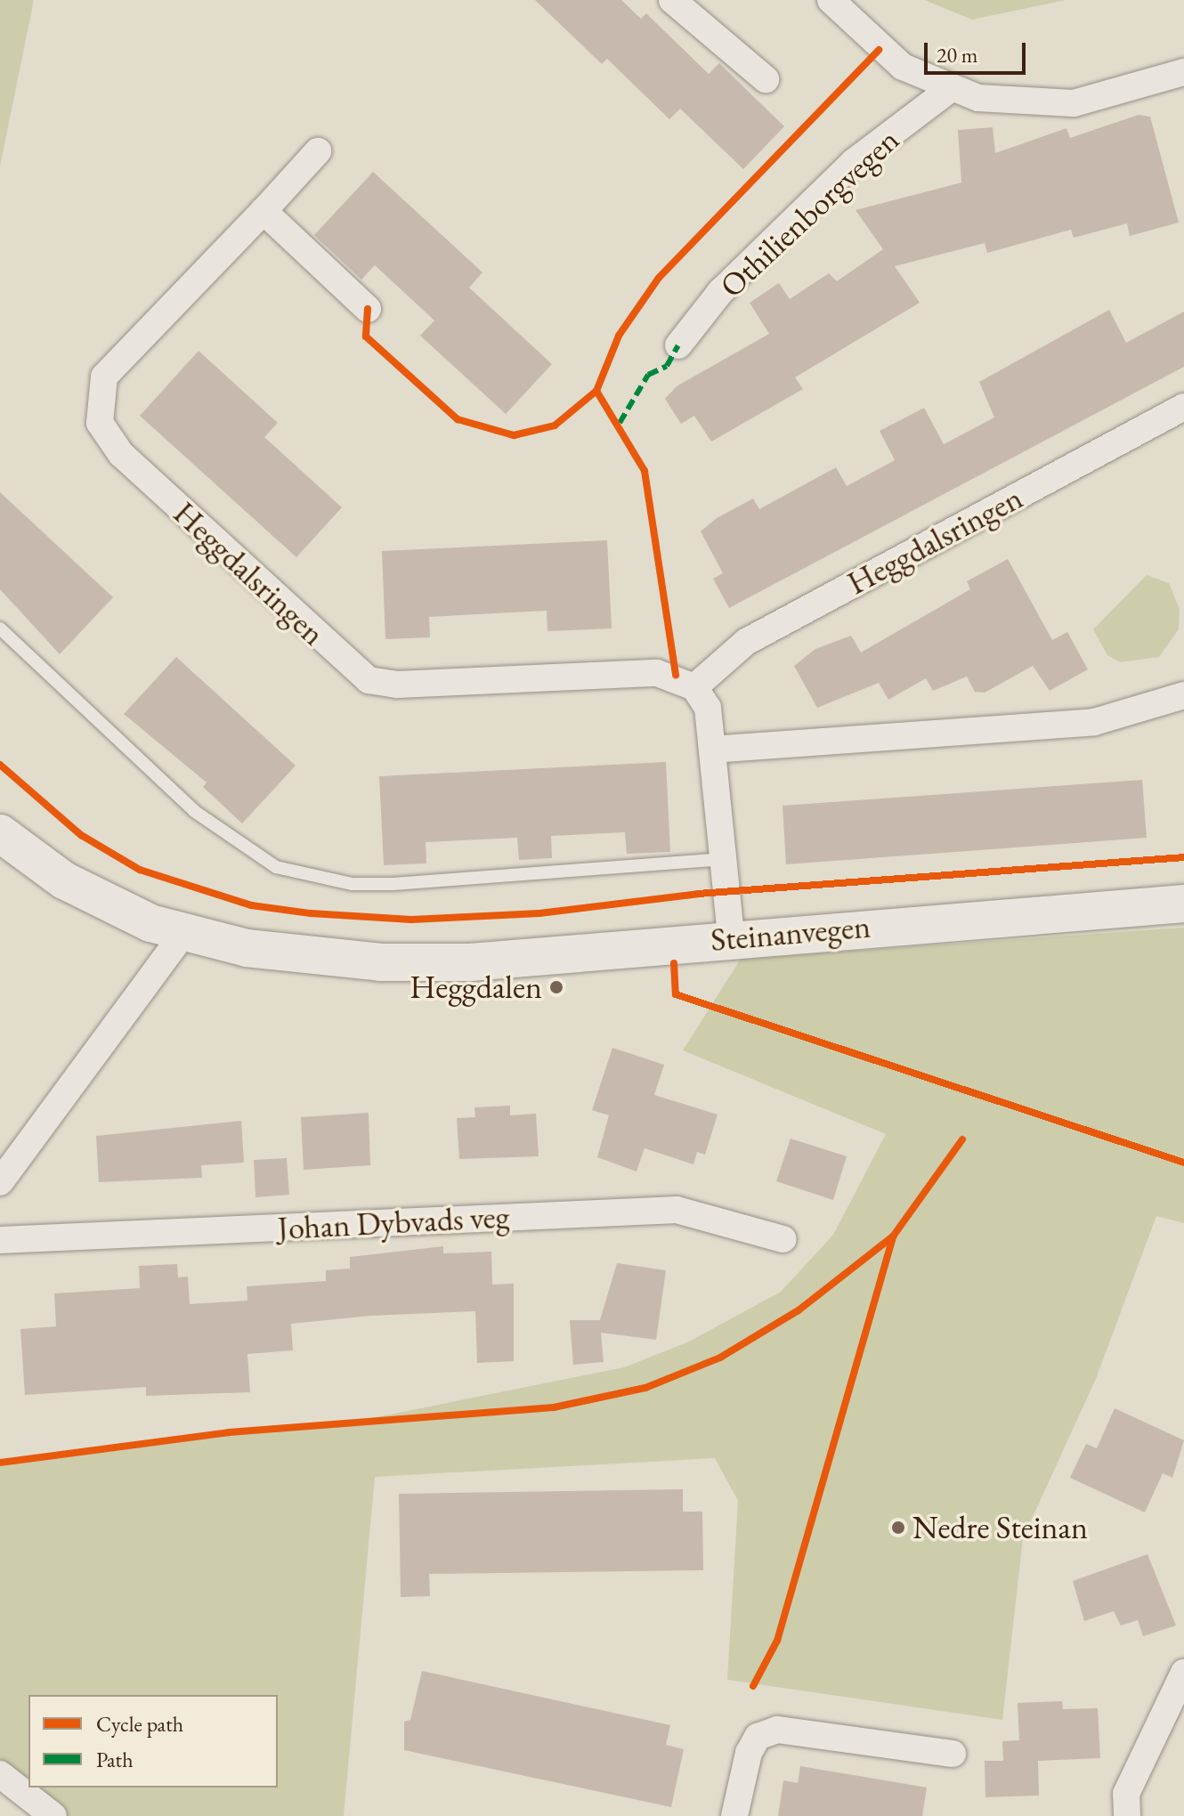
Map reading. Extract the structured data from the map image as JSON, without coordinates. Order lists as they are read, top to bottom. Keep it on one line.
{"streets":{"main road":["Steinanvegen"],"street":["Othilienborgvegen","Heggdalsringen","Johan Dybvads veg"]},"places":["Heggdalen","Nedre Steinan"],"legend":["Cycle path","Path"],"scale_bar":"20 m"}
